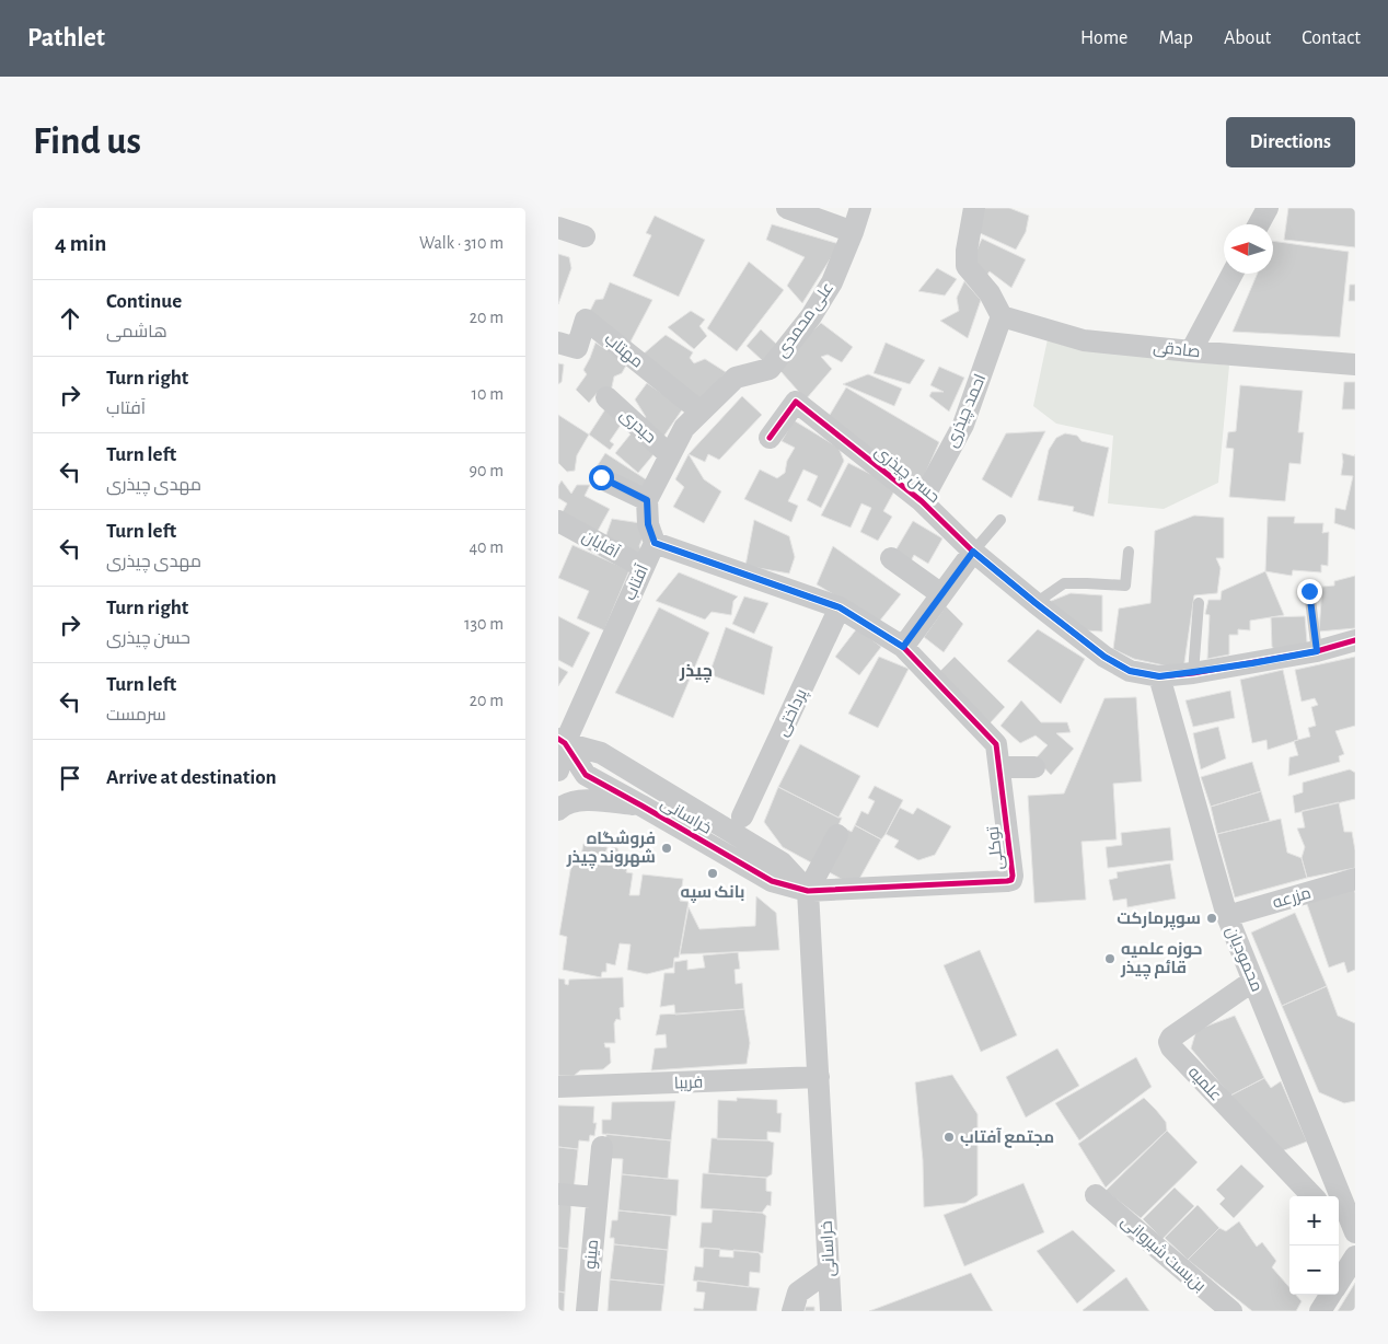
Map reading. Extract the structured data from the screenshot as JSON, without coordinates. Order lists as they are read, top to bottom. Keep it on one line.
{"streets":{"street":["علی محمدی","صادقی","مهتاب","احمد چیذری","حیدری","حسن چیذری","آقایان","آفتاب","پرداختی","خراسانی","توکلی","مزرعه","محمودیان","فریبا","علمیه","بن‌بست شیروانی","مینو"]},"crossings":[["علی محمدی","مهتاب"],["صادقی","احمد چیذری"],["احمد چیذری","حسن چیذری"],["حسن چیذری","محمودیان"],["آقایان","آفتاب"],["آفتاب","خراسانی"],["آفتاب","توکلی"],["پرداختی","توکلی"],["خراسانی","توکلی"],["خراسانی","فریبا"],["مزرعه","محمودیان"],["محمودیان","علمیه"]],"districts":["چیذر"],"places":["فروشگاه شهروند چیذر","بانک سپه","سوپرمارکت","حوزه علمیه قائم چیذر","مجتمع آفتاب"],"north":"left","page":{"header":"Pathlet","nav":["Home","Map","About","Contact"],"buttons":"Directions","title":"Find us","heading":["4 min","Walk · 310 m"],"list":[["Continue","هاشمی","20 m"],["Turn right","آفتاب","10 m"],["Turn left","مهدی چیذری","90 m"],["Turn left","مهدی چیذری","40 m"],["Turn right","حسن چیذری","130 m"],["Turn left","سرمست","20 m"],"Arrive at destination"],"map_buttons":["+","−"]}}
